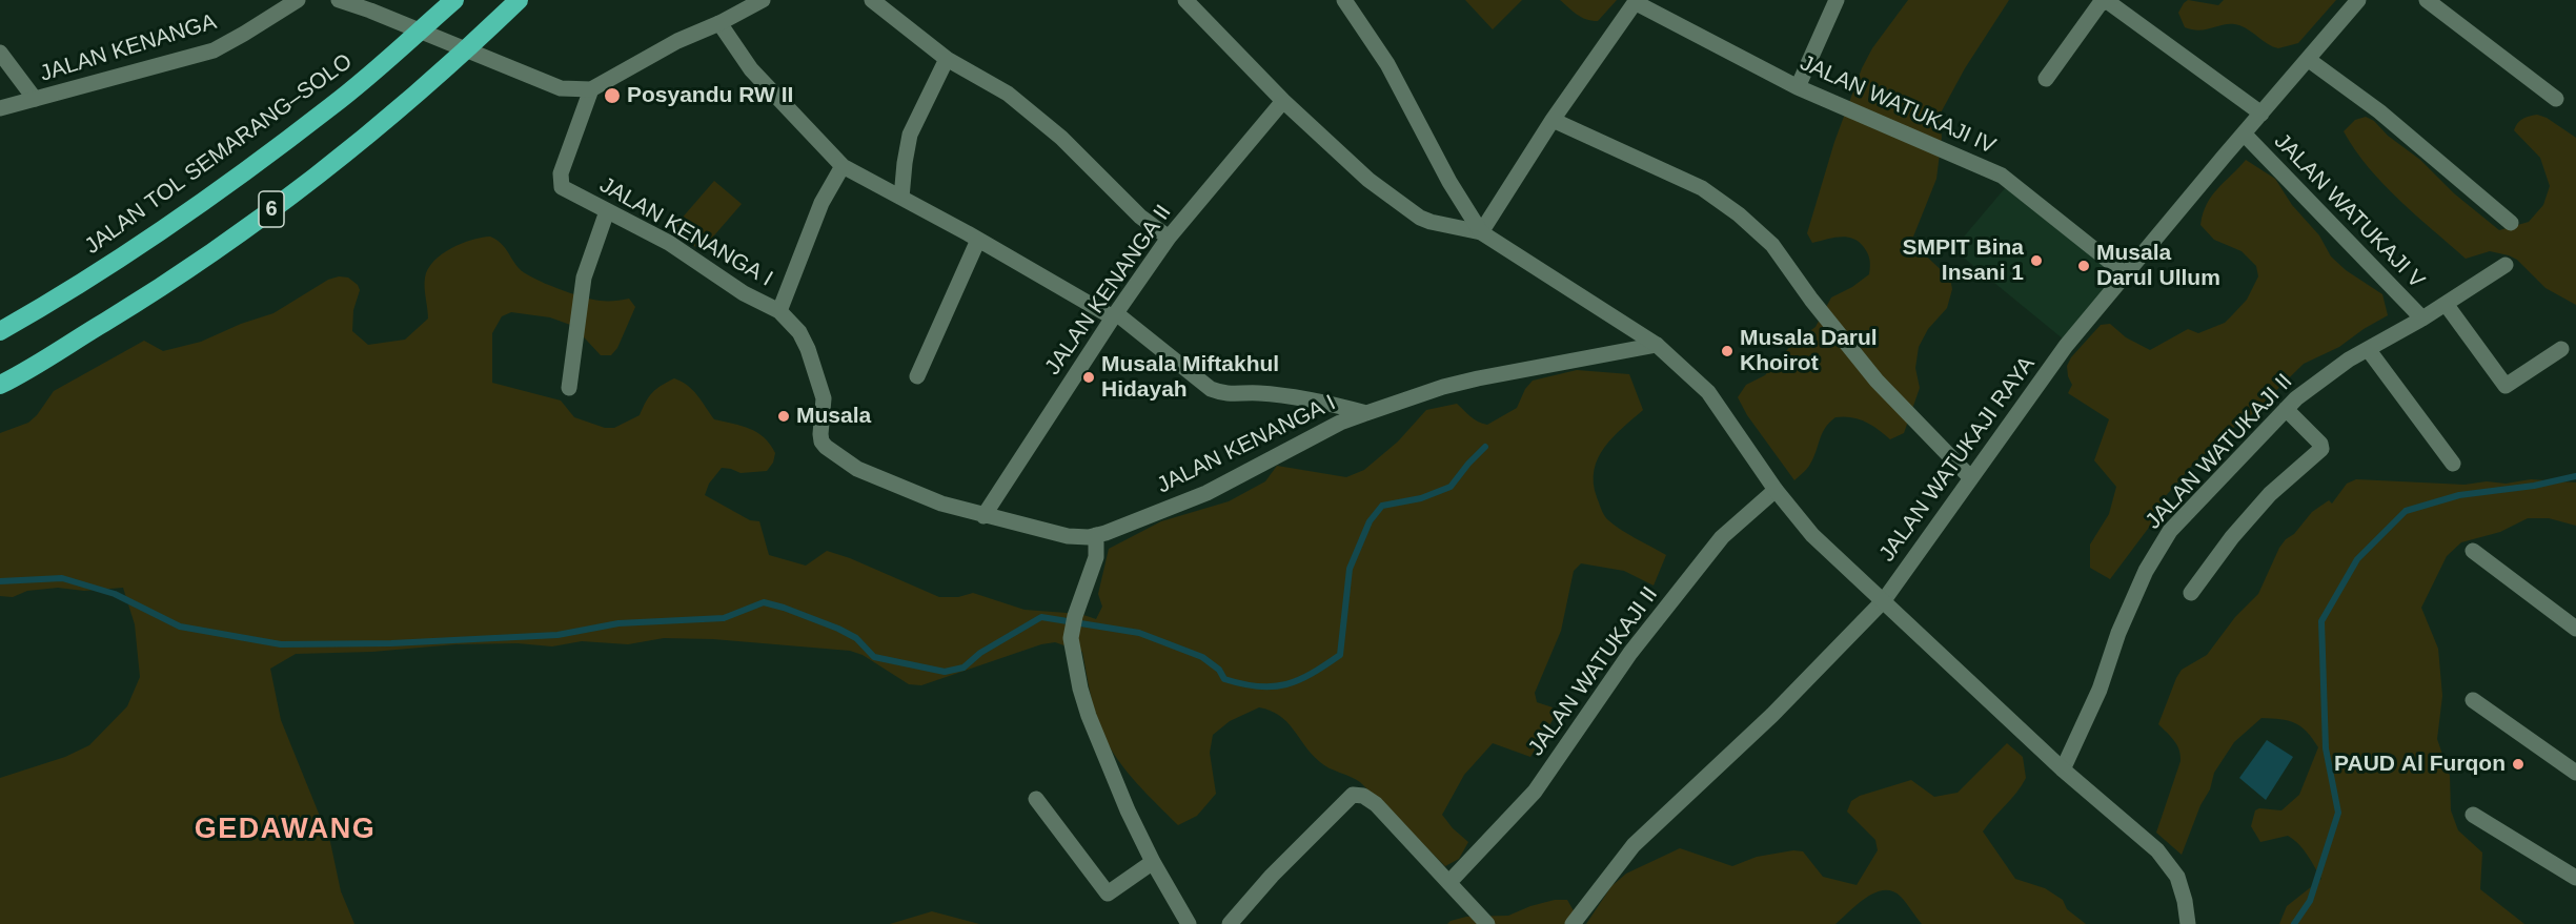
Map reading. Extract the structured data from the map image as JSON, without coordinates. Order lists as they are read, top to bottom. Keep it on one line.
{"streets":{"highway":["JALAN TOL SEMARANG–SOLO","6"],"street":["JALAN KENANGA","JALAN WATUKAJI IV","JALAN WATUKAJI V","JALAN KENANGA I","JALAN KENANGA II","JALAN WATUKAJI II","JALAN WATUKAJI RAYA"]},"crossings":[["JALAN WATUKAJI IV","JALAN WATUKAJI RAYA"],["JALAN WATUKAJI V","JALAN WATUKAJI II"],["JALAN WATUKAJI V","JALAN WATUKAJI RAYA"],["JALAN KENANGA I","JALAN KENANGA II"]],"districts":["GEDAWANG"],"places":["Posyandu RW II","SMPIT Bina Insani 1","Musala Darul Ullum","Musala Darul Khoirot","Musala Miftakhul Hidayah","Musala","PAUD Al Furqon"]}
